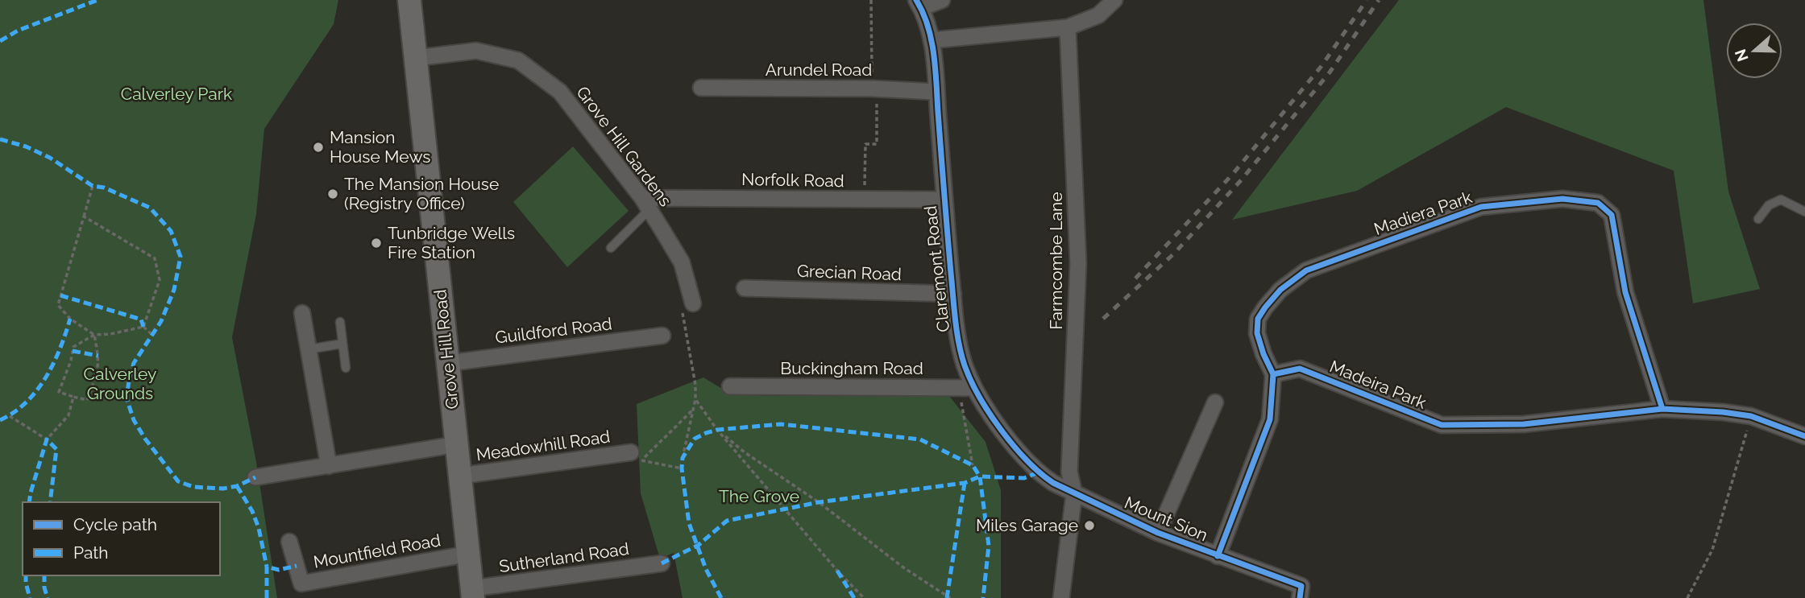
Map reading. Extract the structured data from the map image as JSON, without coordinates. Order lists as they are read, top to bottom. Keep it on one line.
{"streets":{"main road":["Grove Hill Road"],"street":["Arundel Road","Grove Hill Gardens","Norfolk Road","Madiera Park","Farmcombe Lane","Claremont Road","Grecian Road","Guildford Road","Buckingham Road","Madeira Park","Meadowhill Road","Mount Sion","Mountfield Road","Sutherland Road"]},"crossings":[["Arundel Road","Claremont Road"],["Grove Hill Gardens","Norfolk Road"],["Grove Hill Gardens","Grove Hill Road"],["Norfolk Road","Claremont Road"],["Madiera Park","Madeira Park"],["Farmcombe Lane","Claremont Road"],["Farmcombe Lane","Mount Sion"],["Claremont Road","Grecian Road"],["Claremont Road","Buckingham Road"],["Claremont Road","Mount Sion"],["Guildford Road","Grove Hill Road"],["Grove Hill Road","Meadowhill Road"],["Grove Hill Road","Mountfield Road"],["Grove Hill Road","Sutherland Road"]],"parks":["Calverley Park","Calverley Grounds","The Grove"],"places":["Mansion House Mews","The Mansion House (Registry Office)","Tunbridge Wells Fire Station","Miles Garage"],"legend":["Cycle path","Path"],"north":"left"}
